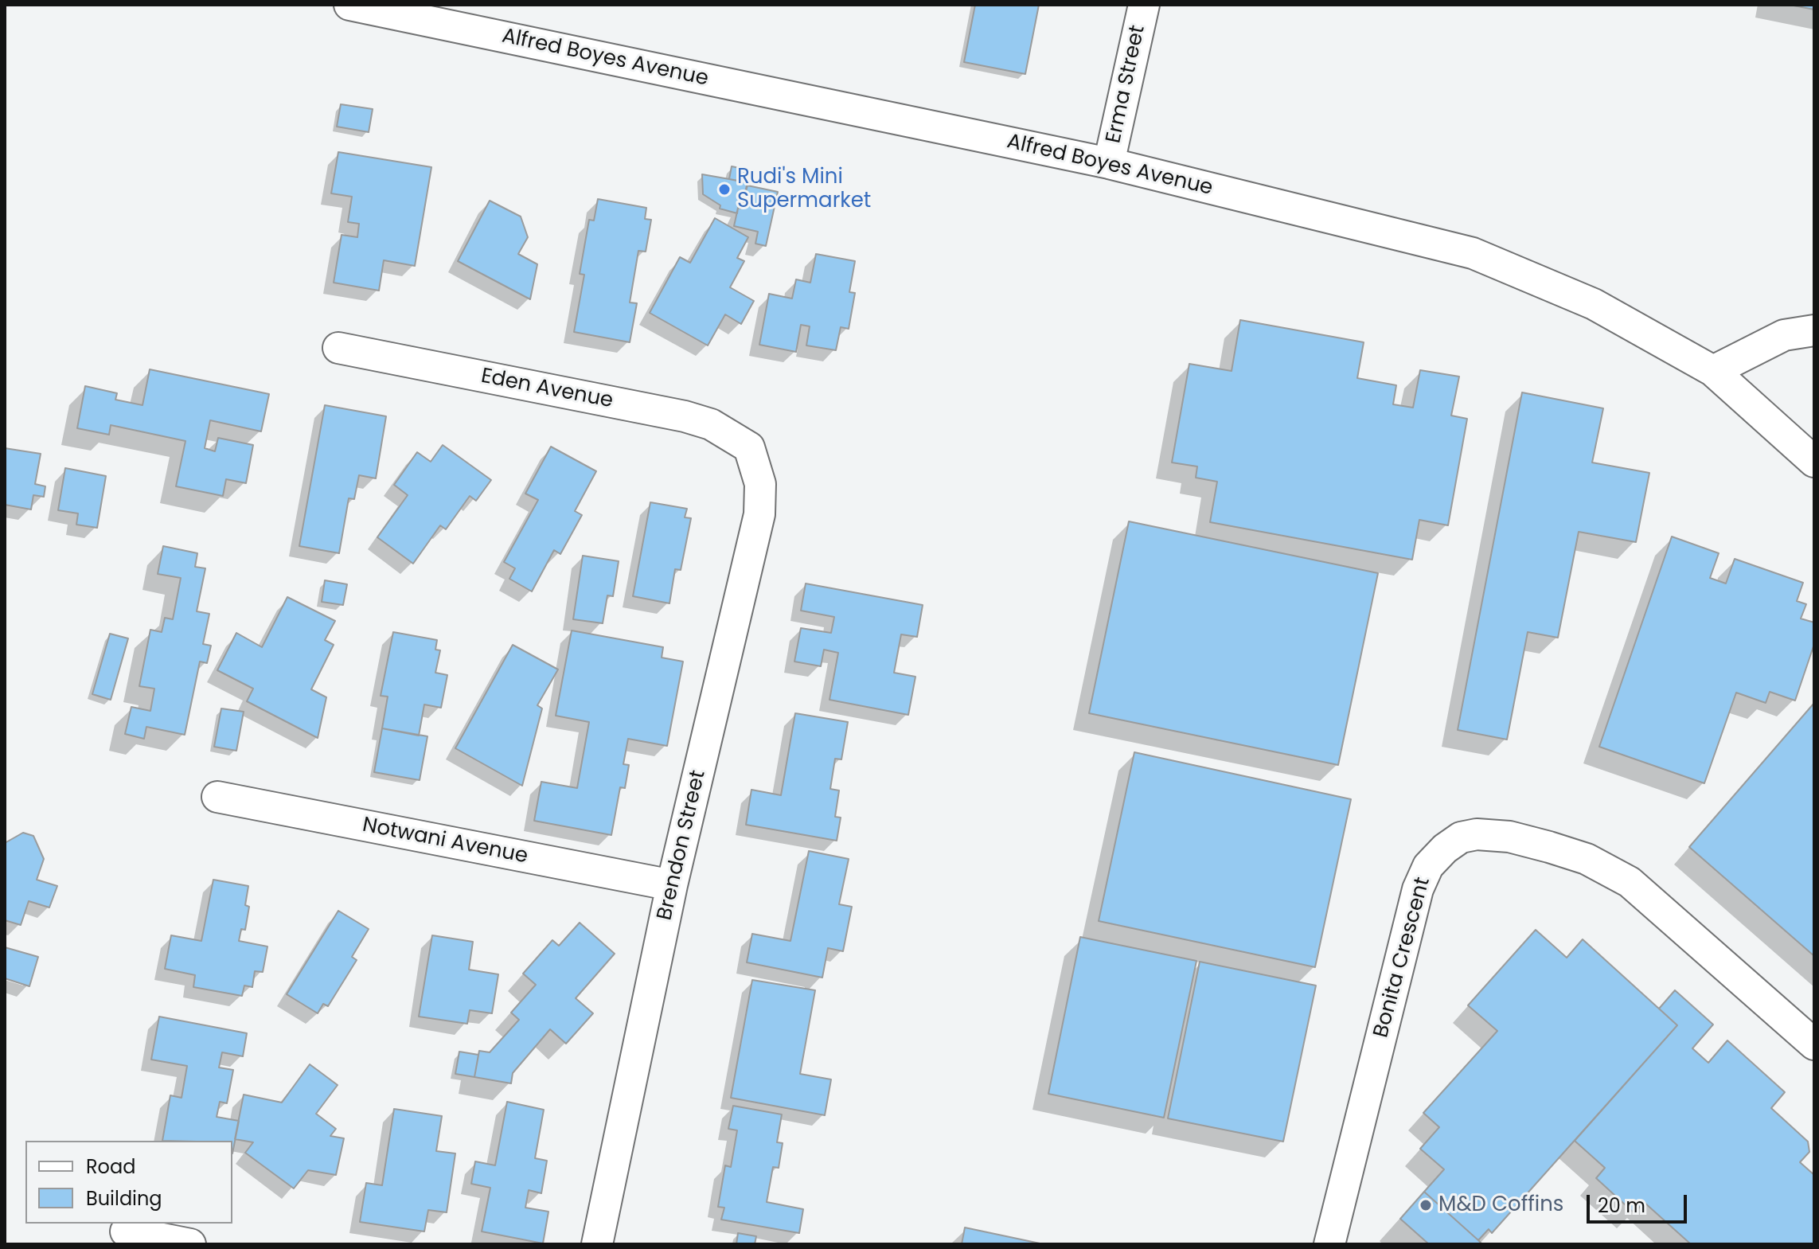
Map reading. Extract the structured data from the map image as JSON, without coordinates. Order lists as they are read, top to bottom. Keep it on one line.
{"streets":{"street":["Alfred Boyes Avenue","Erma Street","Eden Avenue","Notwani Avenue","Brendon Street","Bonita Crescent"]},"crossings":[["Alfred Boyes Avenue","Erma Street"],["Eden Avenue","Brendon Street"],["Notwani Avenue","Brendon Street"]],"places":["Rudi's Mini Supermarket","M&D Coffins"],"legend":["Road","Building"],"scale_bar":"20 m"}
